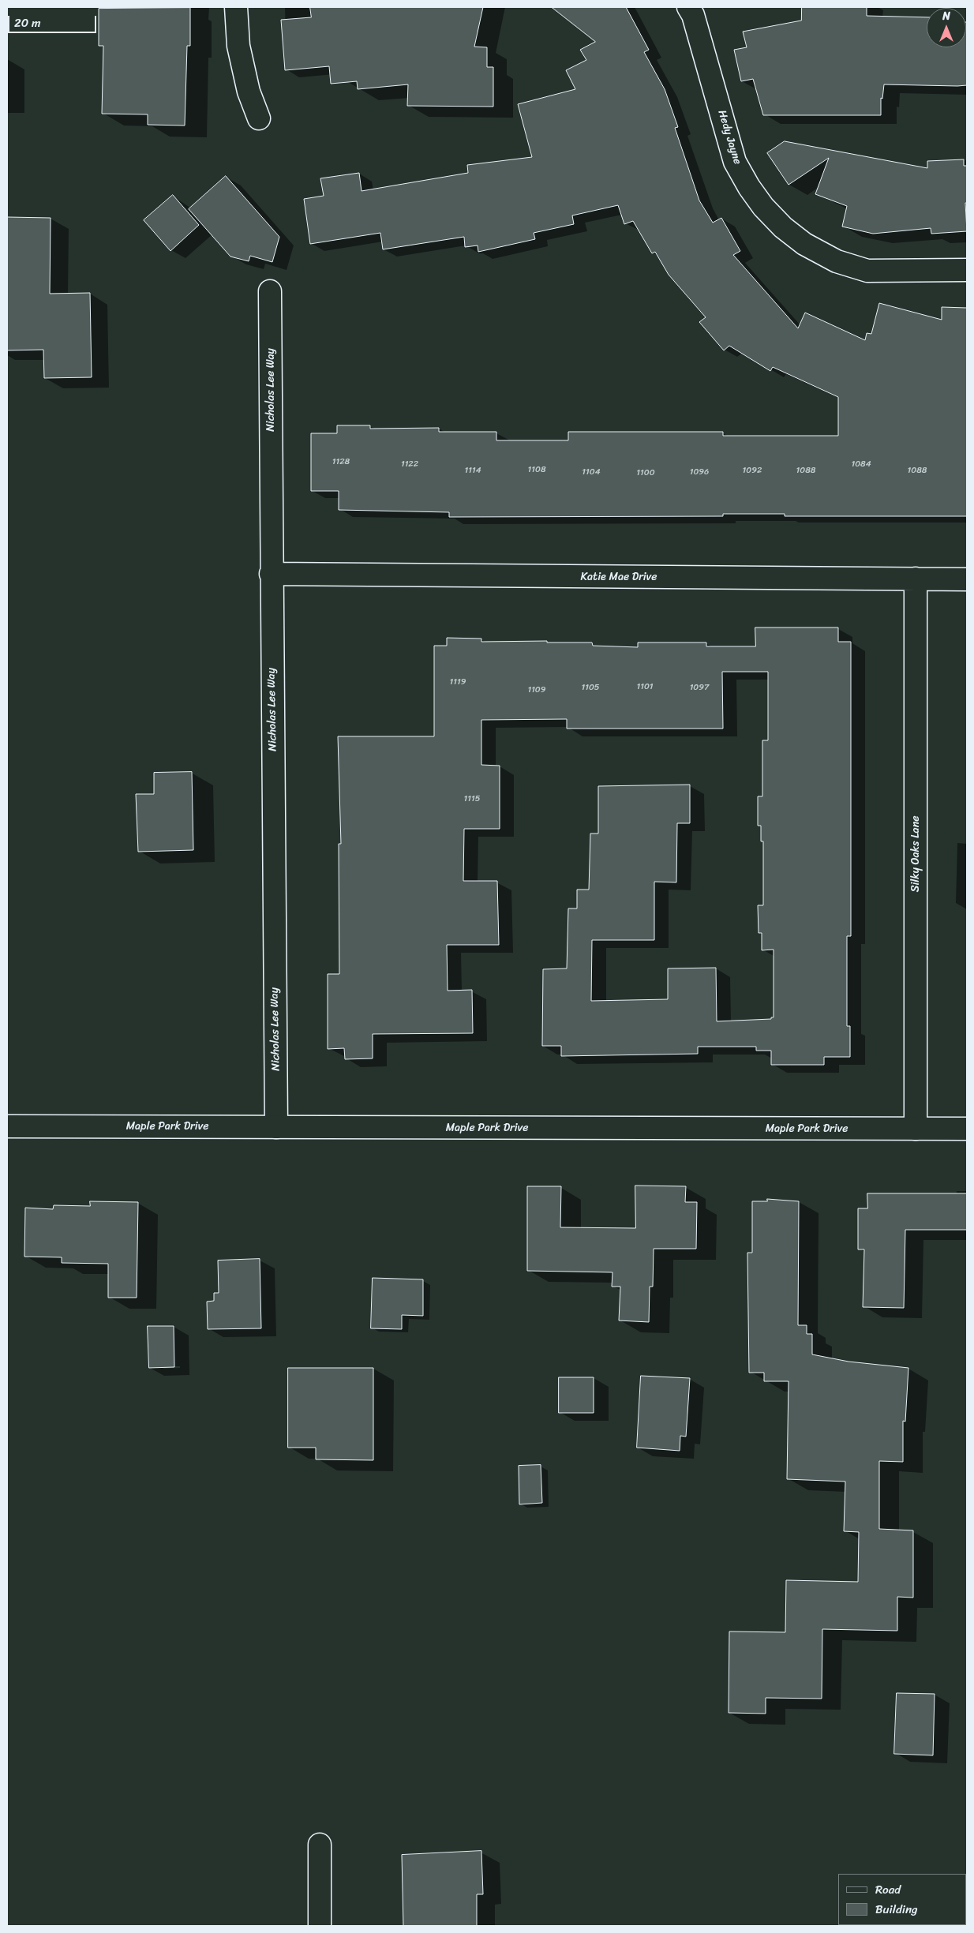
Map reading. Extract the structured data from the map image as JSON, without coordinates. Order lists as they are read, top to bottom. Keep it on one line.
{"streets":{"street":["Hedy Jayne","Nicholas Lee Way","Katie Mae Drive","Silky Oaks Lane","Maple Park Drive"]},"crossings":[["Nicholas Lee Way","Katie Mae Drive"],["Nicholas Lee Way","Maple Park Drive"],["Katie Mae Drive","Silky Oaks Lane"],["Silky Oaks Lane","Maple Park Drive"]],"house_numbers":["1128","1122","1084","1108","1114","1092","1088","1088","1104","1096","1100","1119","1101","1105","1097","1109","1115"],"legend":["Road","Building"],"scale_bar":"20 m","north":"top"}
